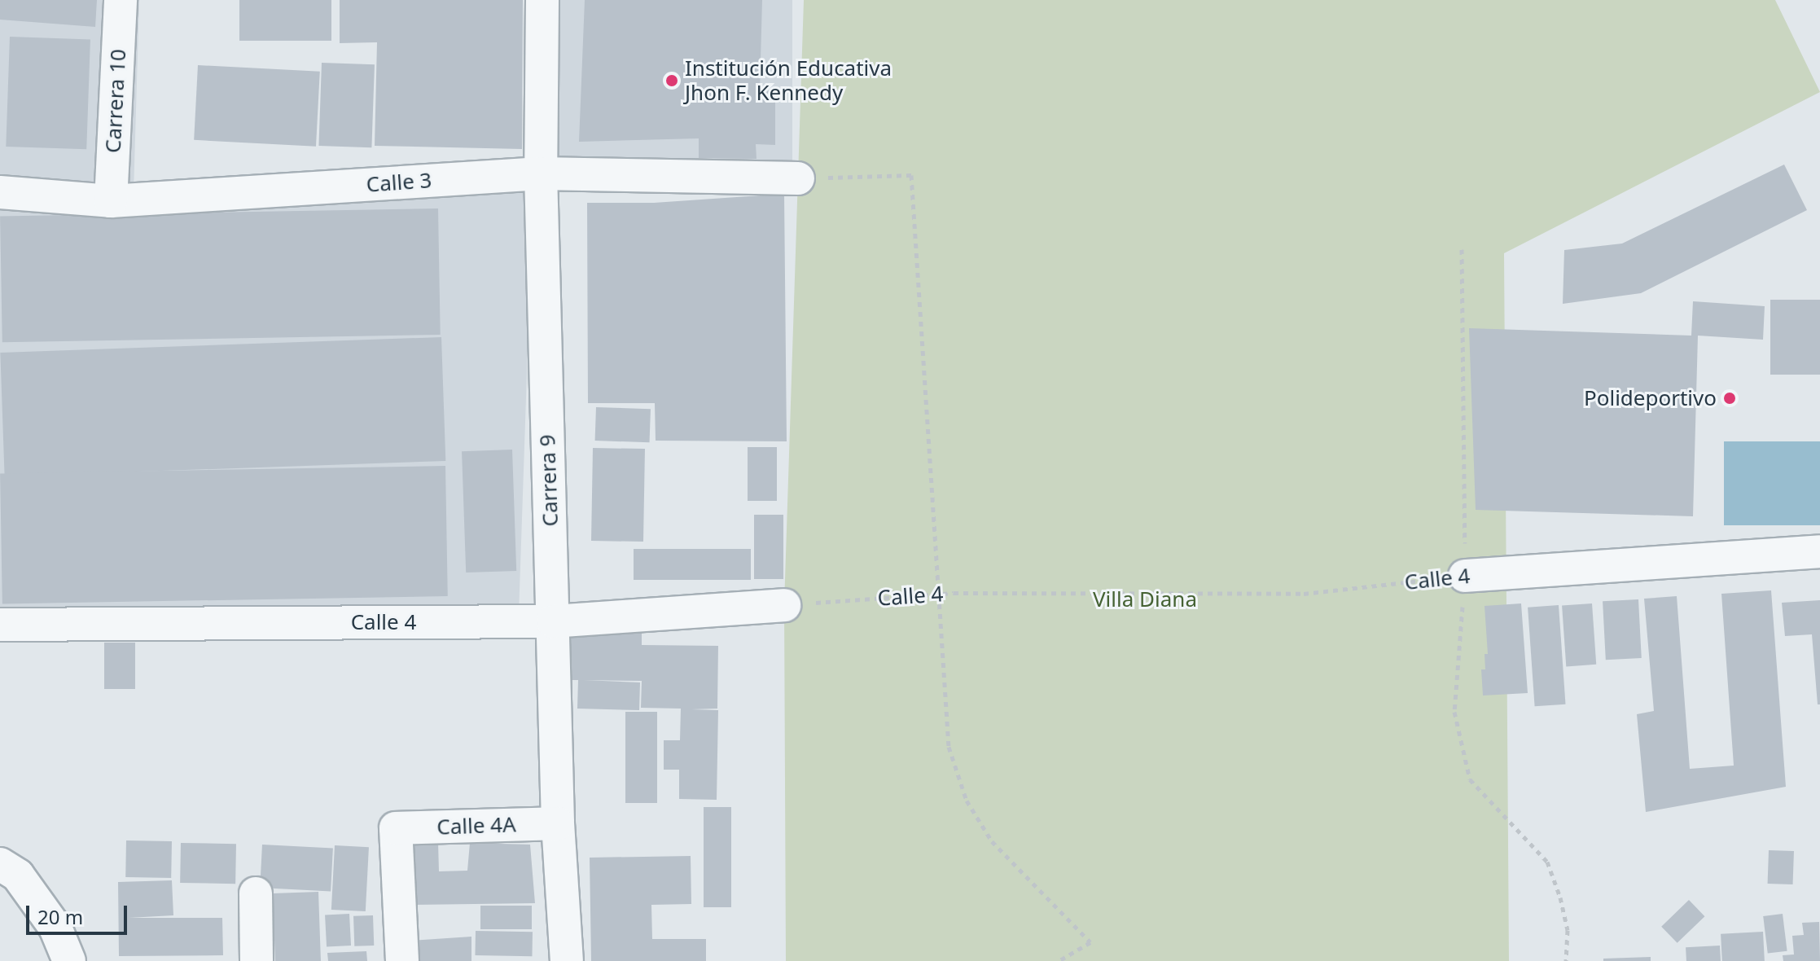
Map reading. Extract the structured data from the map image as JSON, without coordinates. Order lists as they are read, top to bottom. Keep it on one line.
{"streets":{"street":["Carrera 10","Calle 3","Carrera 9","Calle 4","Calle 4A"]},"crossings":[["Carrera 10","Calle 3"],["Calle 3","Carrera 9"],["Carrera 9","Calle 4"],["Carrera 9","Calle 4A"]],"parks":["Villa Diana"],"places":["Institución Educativa Jhon F. Kennedy","Polideportivo"],"scale_bar":"20 m"}
